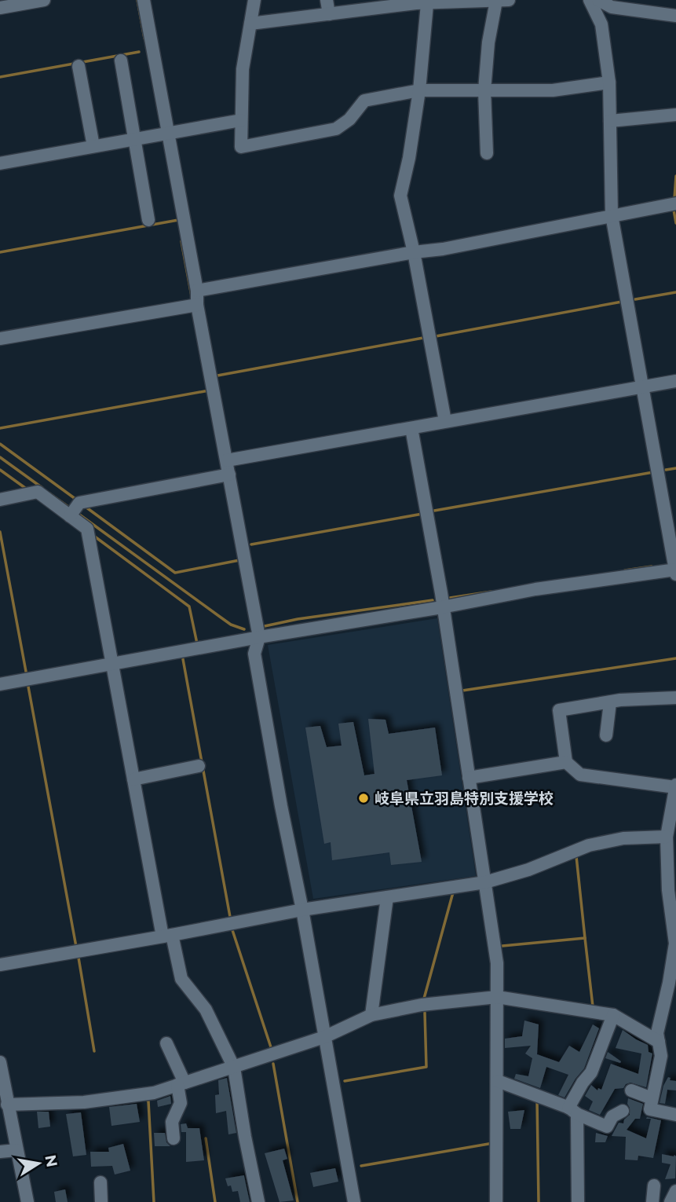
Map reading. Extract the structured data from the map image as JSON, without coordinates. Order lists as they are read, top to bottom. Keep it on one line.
{"places":["岐阜県立羽島特別支援学校"],"north":"right"}
